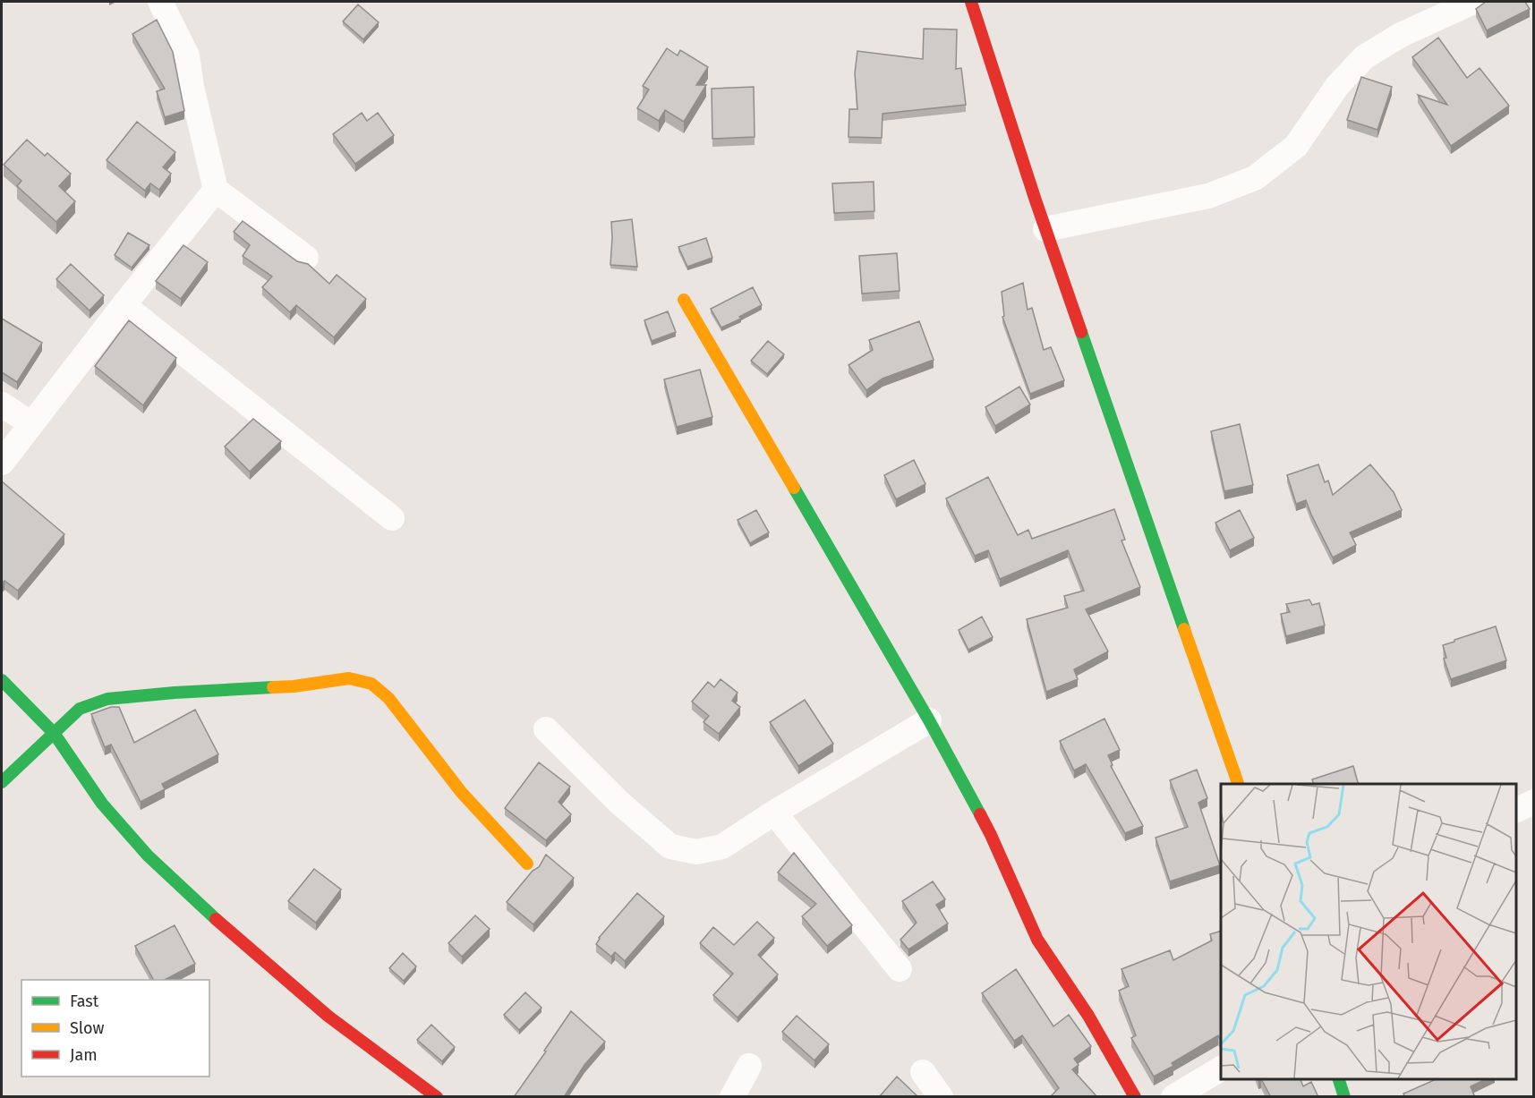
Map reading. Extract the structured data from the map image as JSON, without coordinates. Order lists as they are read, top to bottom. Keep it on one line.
{"legend":["Fast","Slow","Jam"]}
